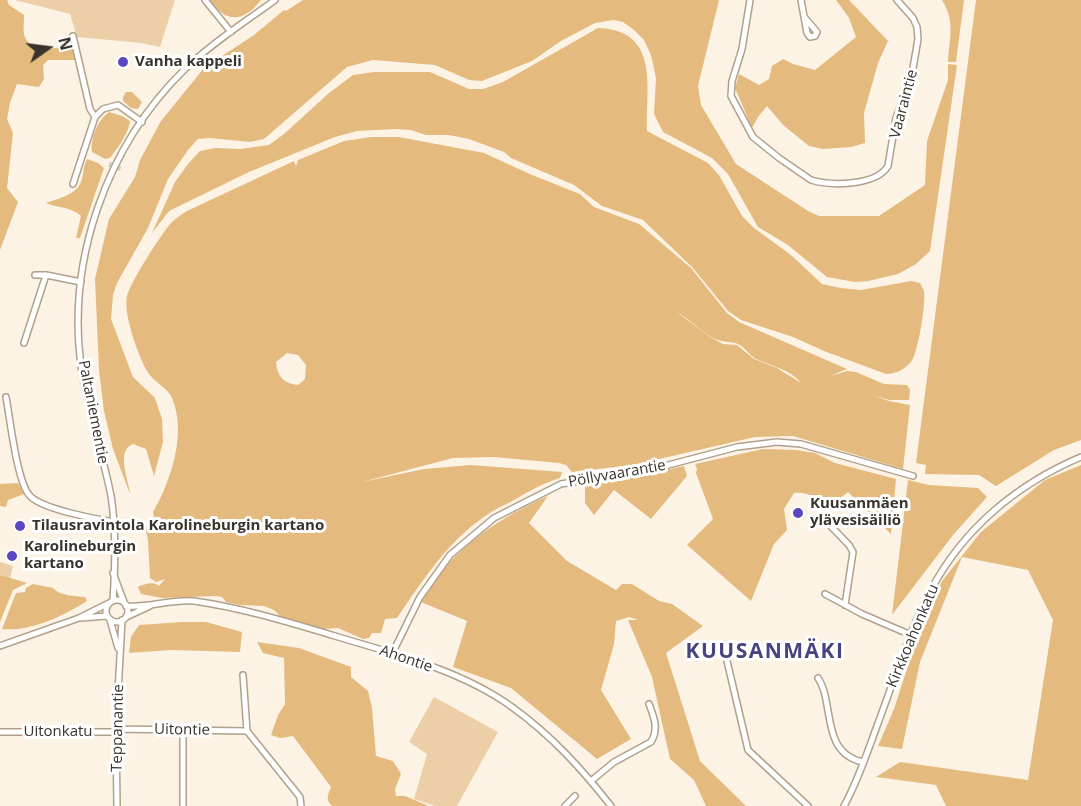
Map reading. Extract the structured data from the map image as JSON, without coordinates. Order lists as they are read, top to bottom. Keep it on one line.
{"streets":{"street":["Vaaraintie","Paltaniementie","Pöllyvaarantie","Kirkkoahonkatu","Ahontie","Teppanantie","Uitontie","Uitonkatu"]},"crossings":[["Paltaniementie","Ahontie"],["Paltaniementie","Teppanantie"],["Pöllyvaarantie","Ahontie"],["Ahontie","Teppanantie"],["Teppanantie","Uitontie"],["Teppanantie","Uitonkatu"],["Uitontie","Uitonkatu"]],"districts":["KUUSANMÄKI"],"places":["Vanha kappeli","Kuusanmäen ylävesisäiliö","Tilausravintola Karolineburgin kartano","Karolineburgin kartano"],"north":"right"}
